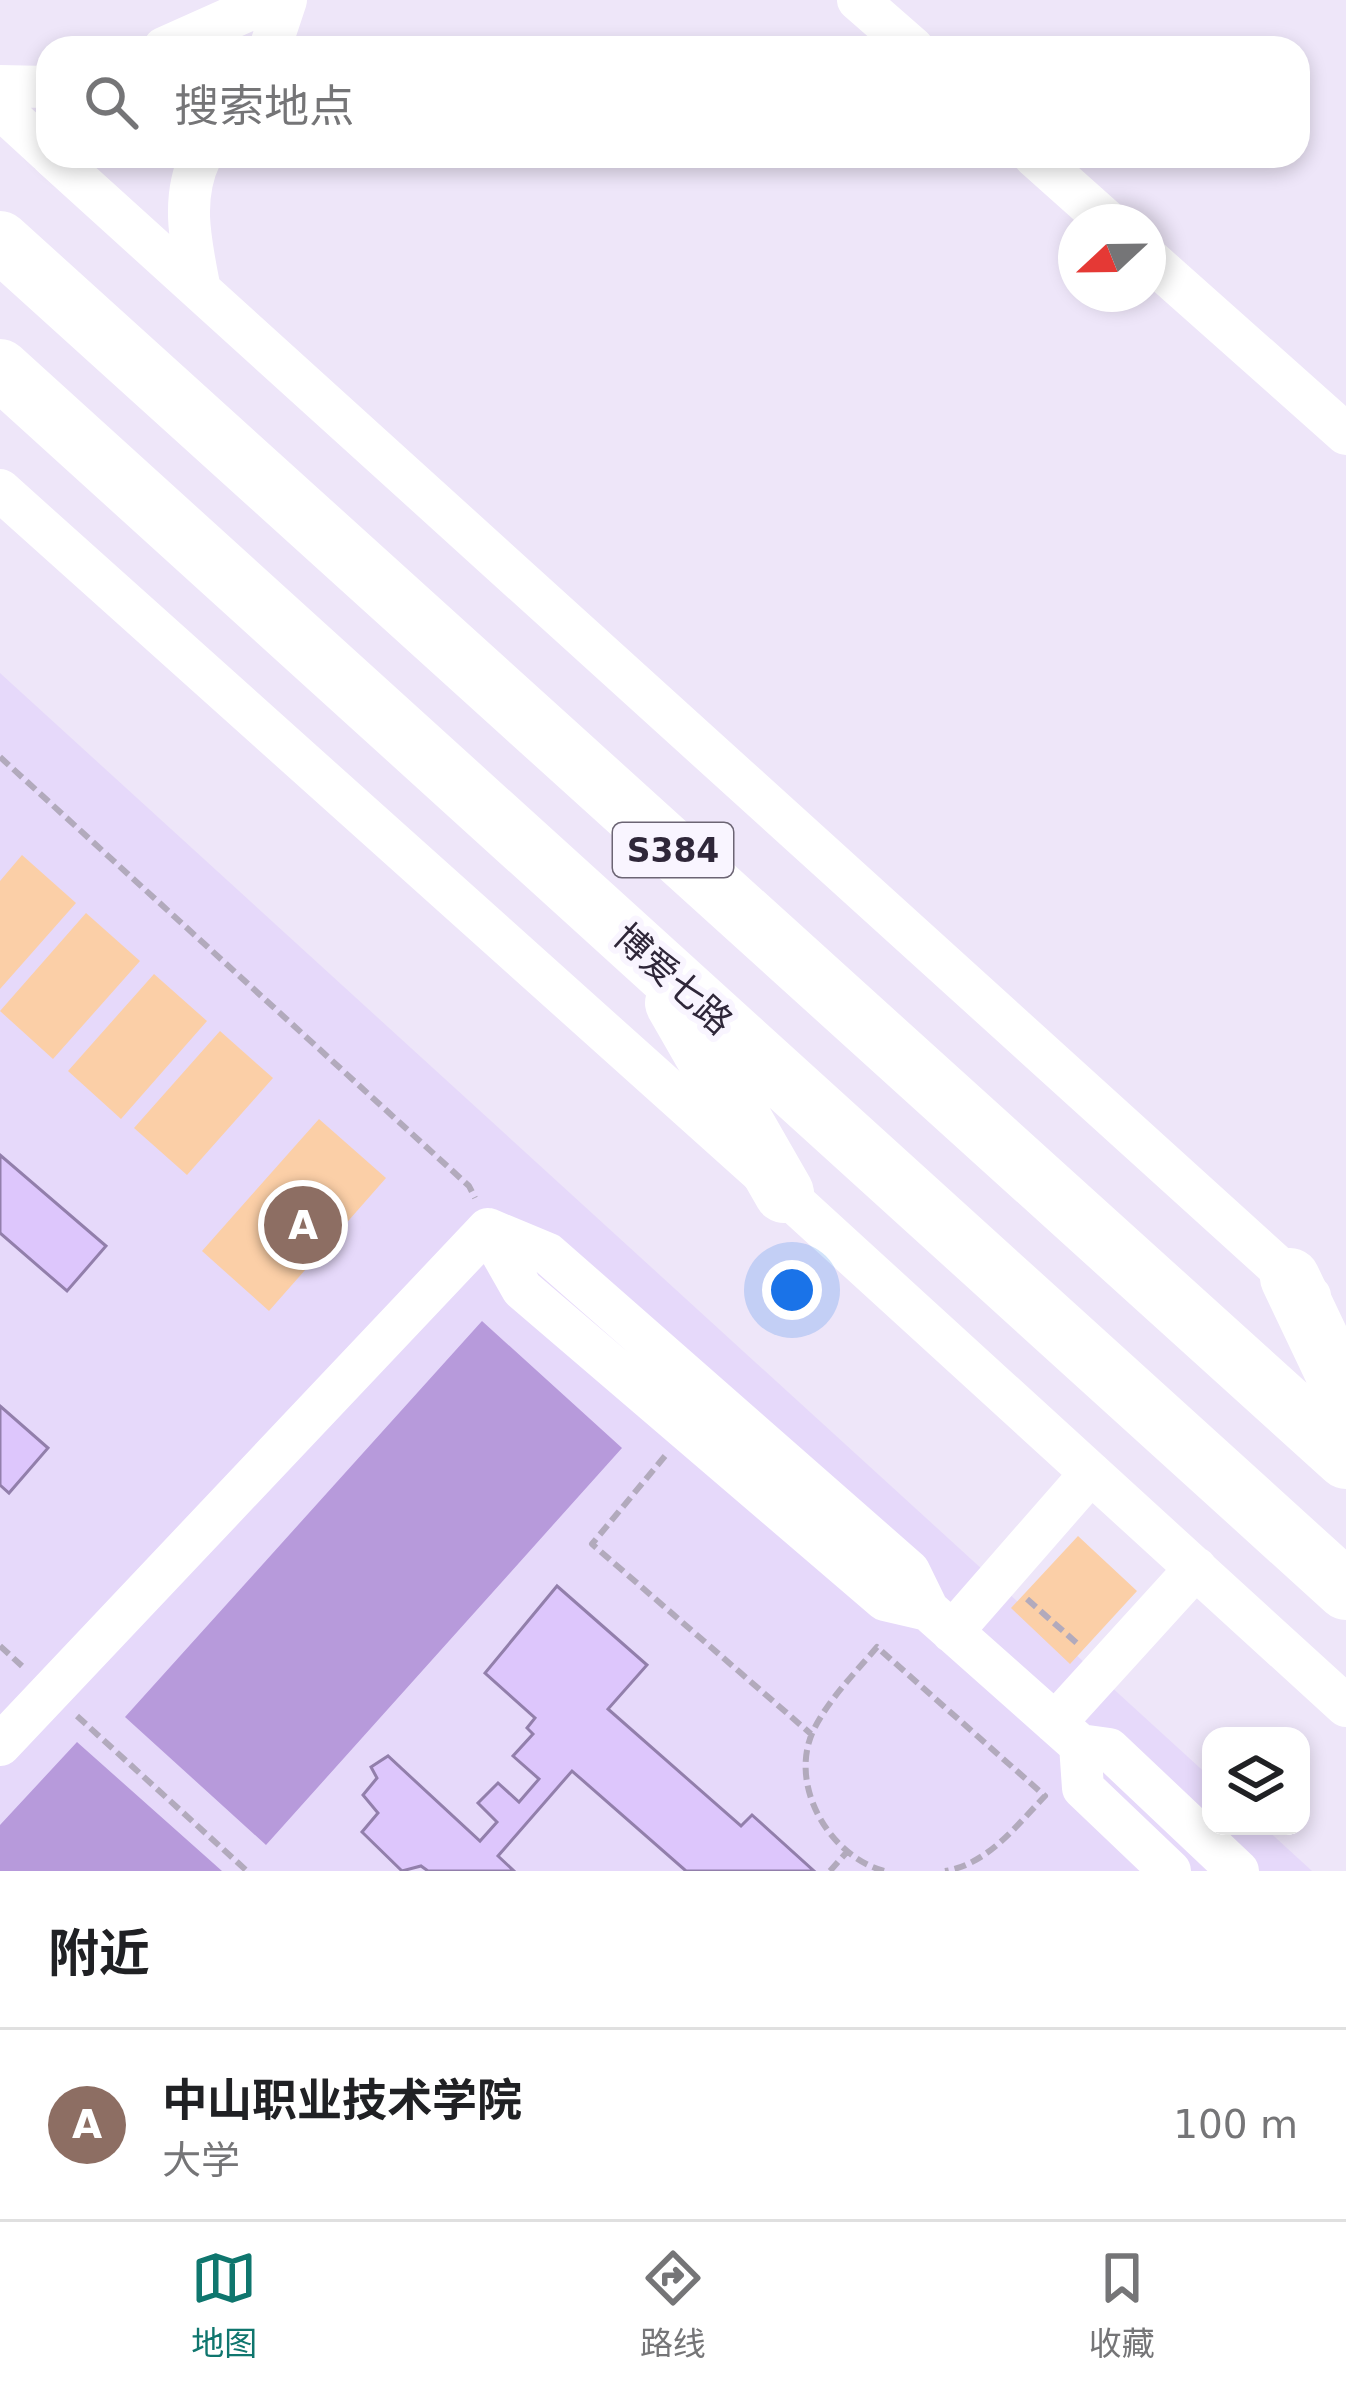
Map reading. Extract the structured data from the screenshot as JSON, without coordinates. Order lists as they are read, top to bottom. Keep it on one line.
{"streets":{"highway":["S384","博爱七路"]},"north":"left","page":{"search":"搜索地点","pins":"A","heading":"附近","list":[{"mark":"A","name":"中山职业技术学院","note":"大学","value":"100 m"}],"nav":["地图","路线","收藏"]}}
